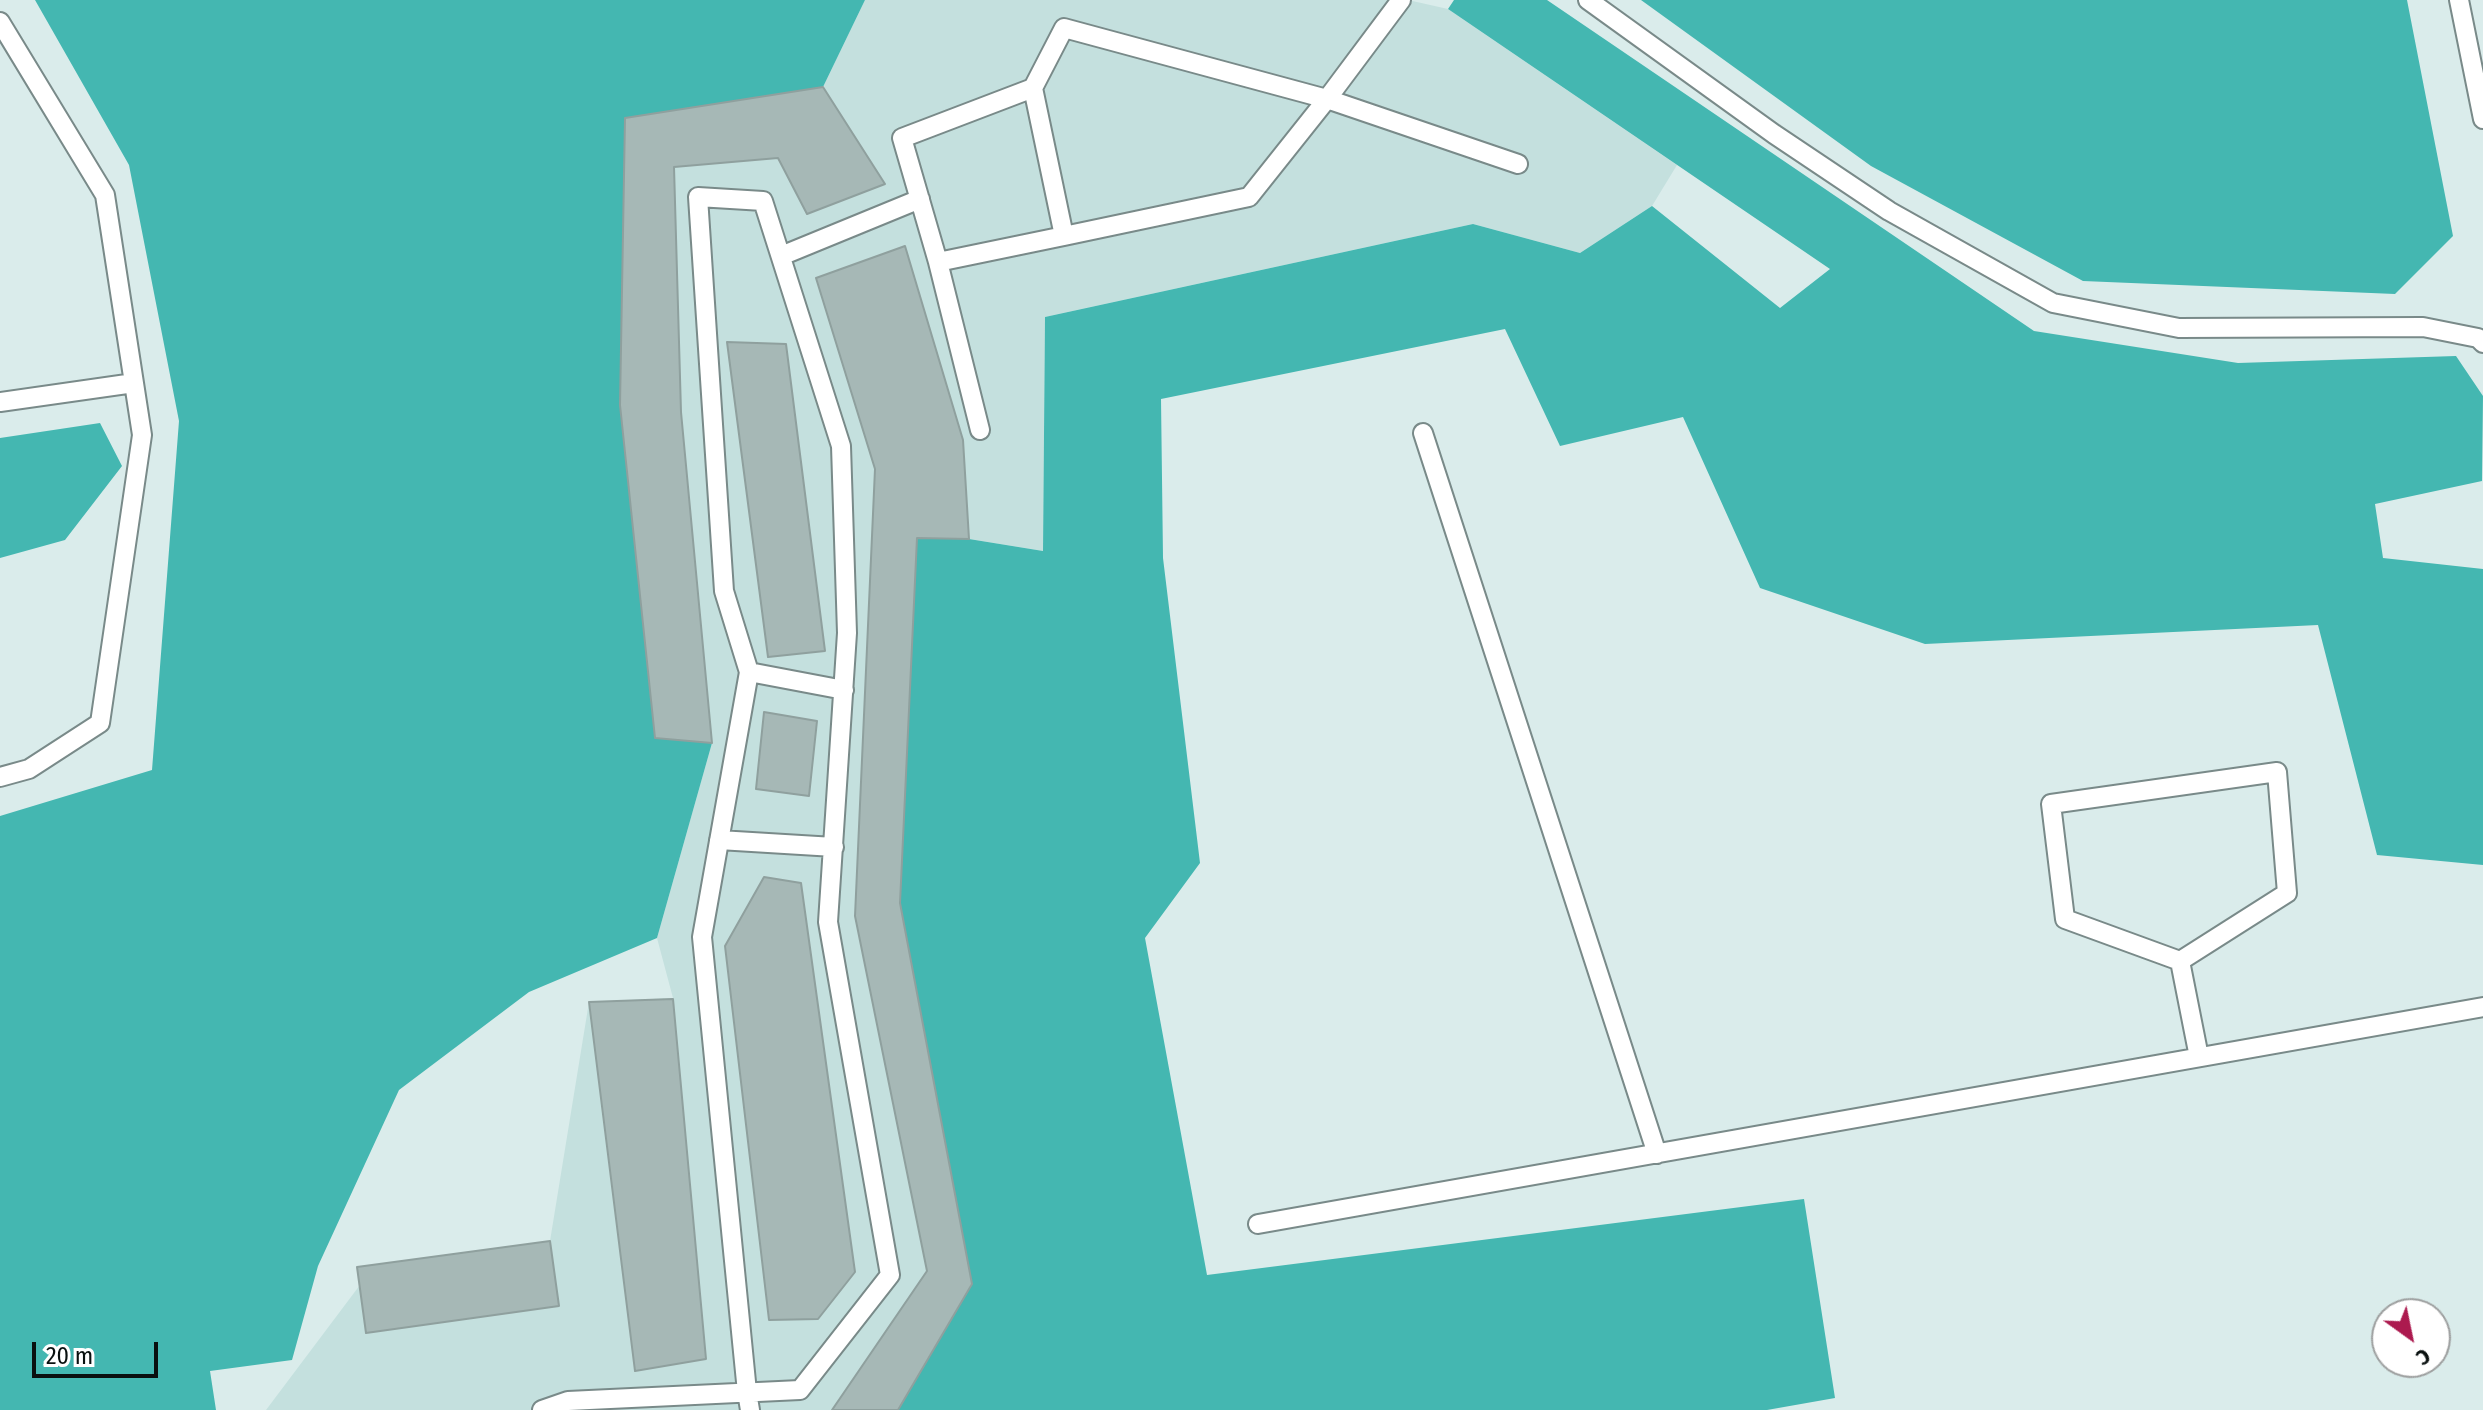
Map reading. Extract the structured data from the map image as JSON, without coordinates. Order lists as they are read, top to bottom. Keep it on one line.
{"scale_bar":"20 m","north":"bottom right"}
